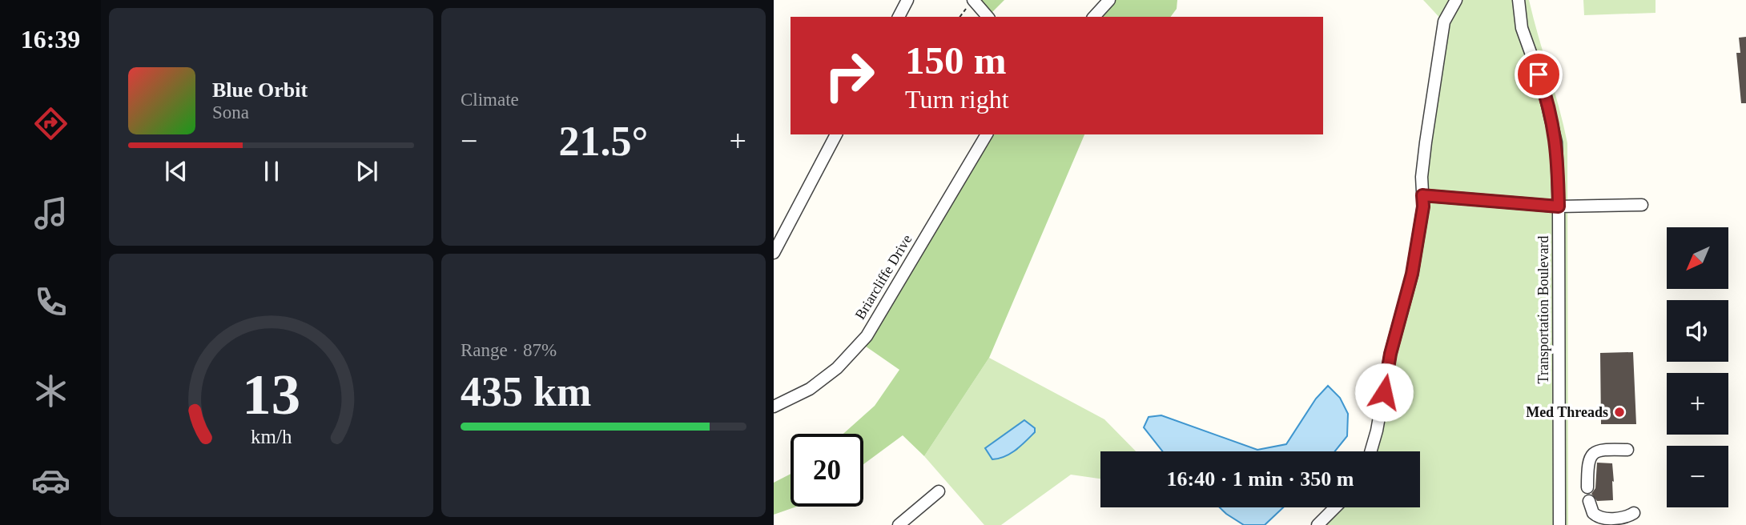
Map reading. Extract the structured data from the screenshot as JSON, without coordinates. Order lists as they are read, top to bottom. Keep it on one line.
{"streets":{"street":["Briarcliffe Drive","Transportation Boulevard"]},"places":["Med Threads"],"north":"bottom left","page":{"tabs":"16:39","tile":["Climate",["Range · 87%","435 km"]],"turn":["150 m","Turn right"],"song":["Blue Orbit","Sona"],"heat":["−","21.5°","+"],"map_buttons":["+","−"],"limit":"20","trip":"16:40 · 1 min · 350 m","gauge":["13","km/h"]}}
